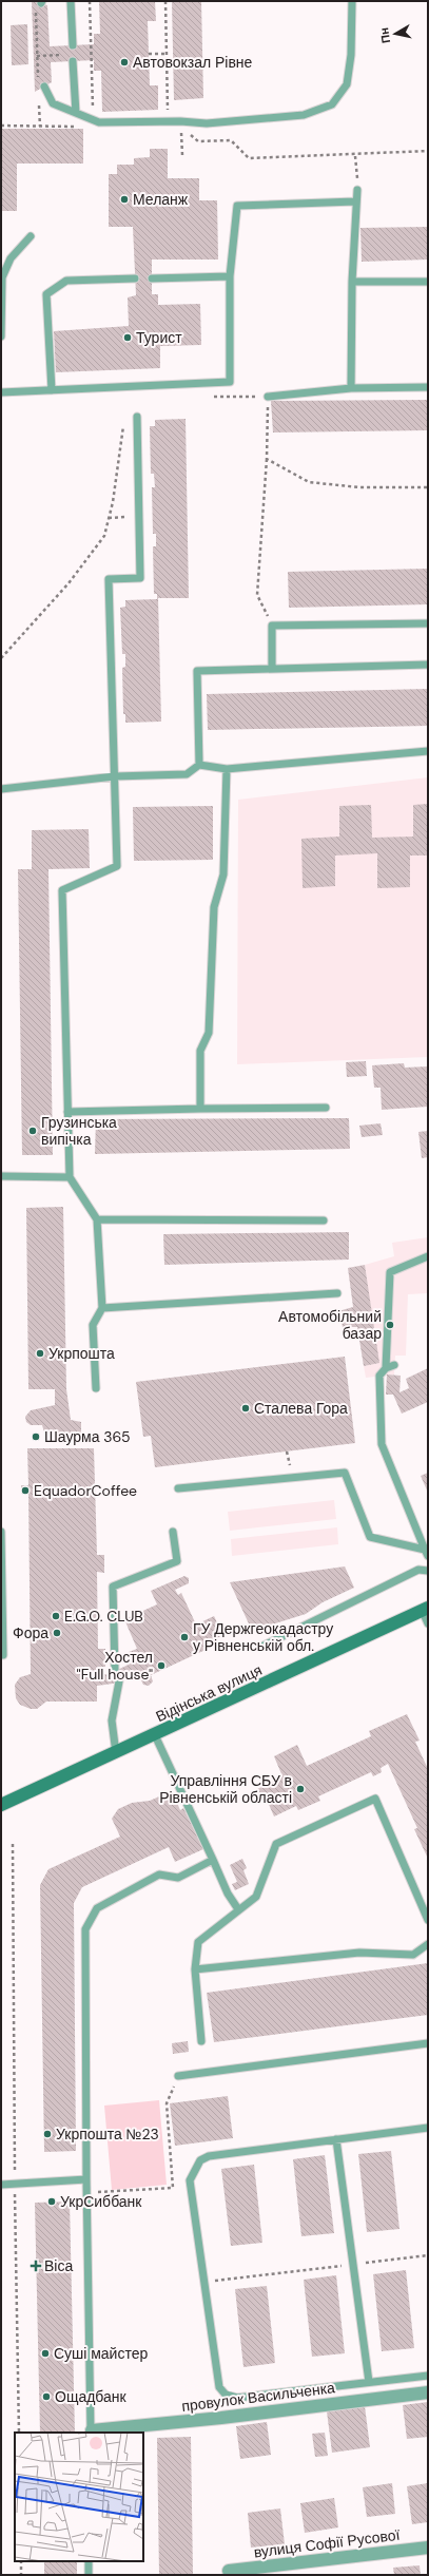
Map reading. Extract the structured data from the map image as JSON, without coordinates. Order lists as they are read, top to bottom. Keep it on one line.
{"streets":{"main road":["Відінська вулиця"],"street":["провулок Васильченка","вулиця Софії Русової"]},"places":{"other":["Автовокзал Рівне","Меланж","Турист","Грузинська випічка","Автомобільний базар","Укрпошта","Сталева Гора","Шаурма 365","EquadorCoffee","E.G.O. CLUB","Фора","ГУ Держгеокадастру у Рівненській обл.","Хостел \"Full house\"","Управління СБУ в Рівненській області","Укрпошта №23","УкрСиббанк","Суші майстер","Ощадбанк"],"health":["Віса"]},"north":"left"}
